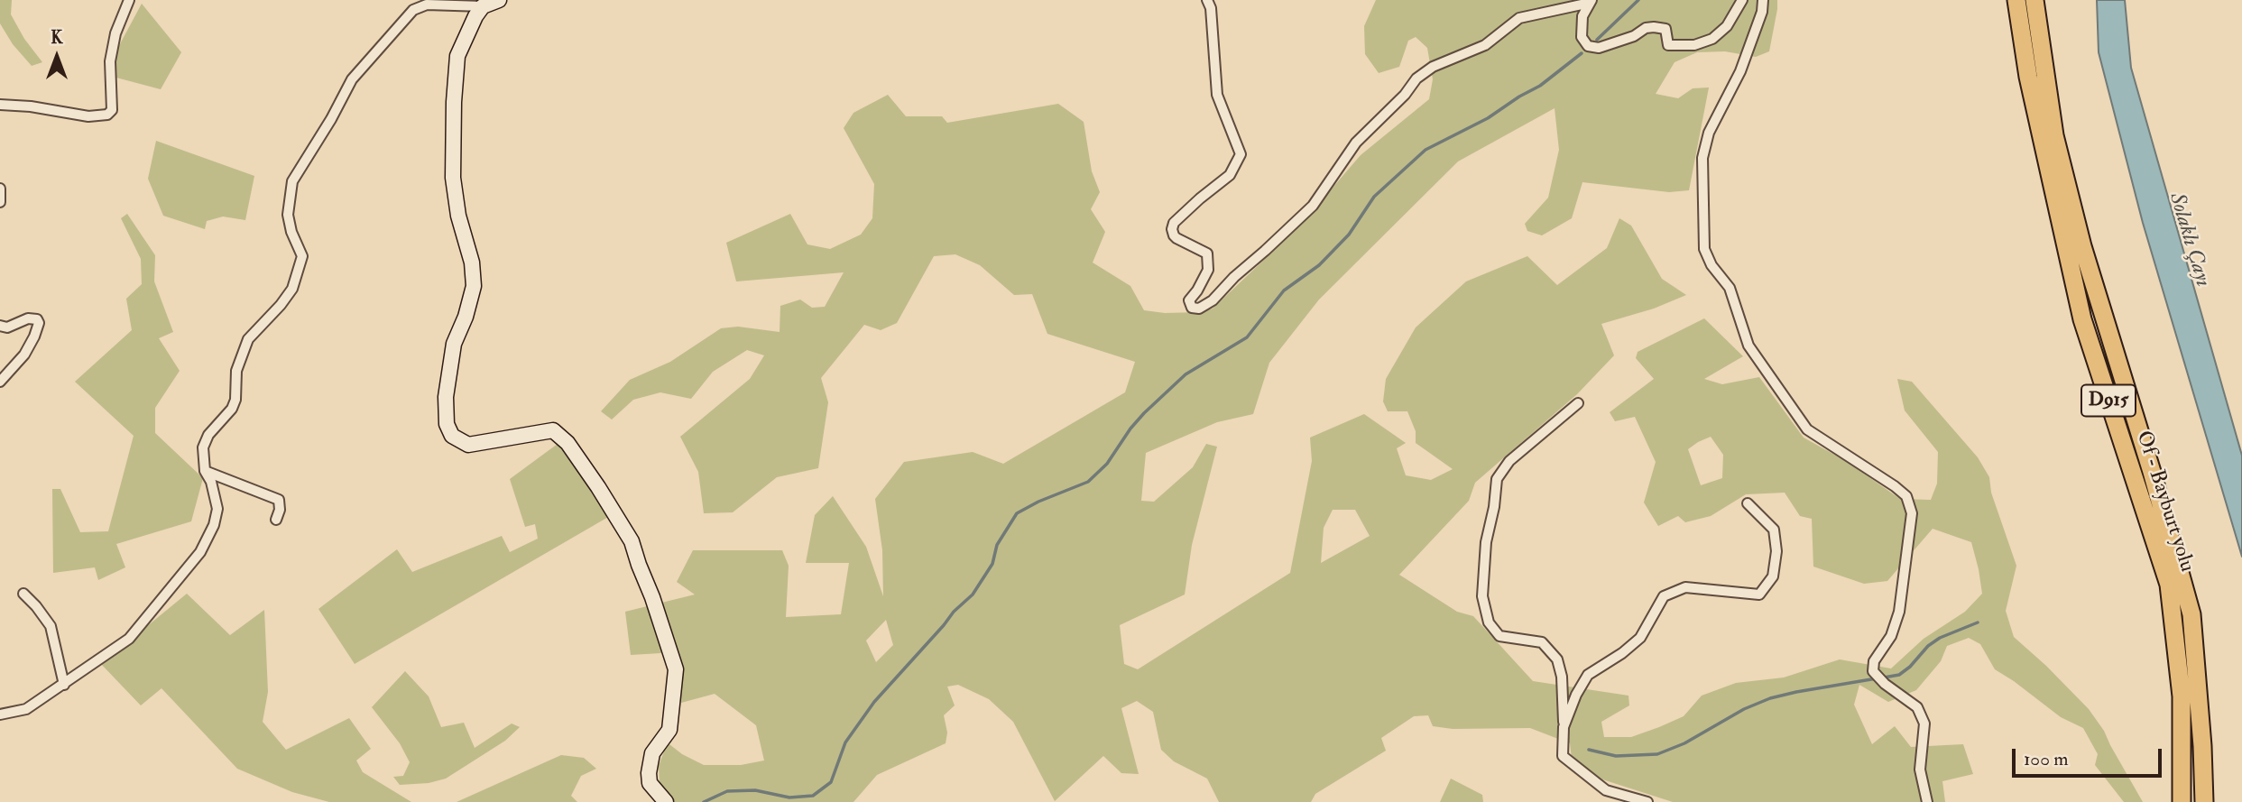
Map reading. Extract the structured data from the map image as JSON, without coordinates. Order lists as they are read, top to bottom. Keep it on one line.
{"streets":{"highway":["D915","Of - Bayburt yolu"]},"water":["Solaklı Çayı"],"scale_bar":"100 m","north":"top"}
